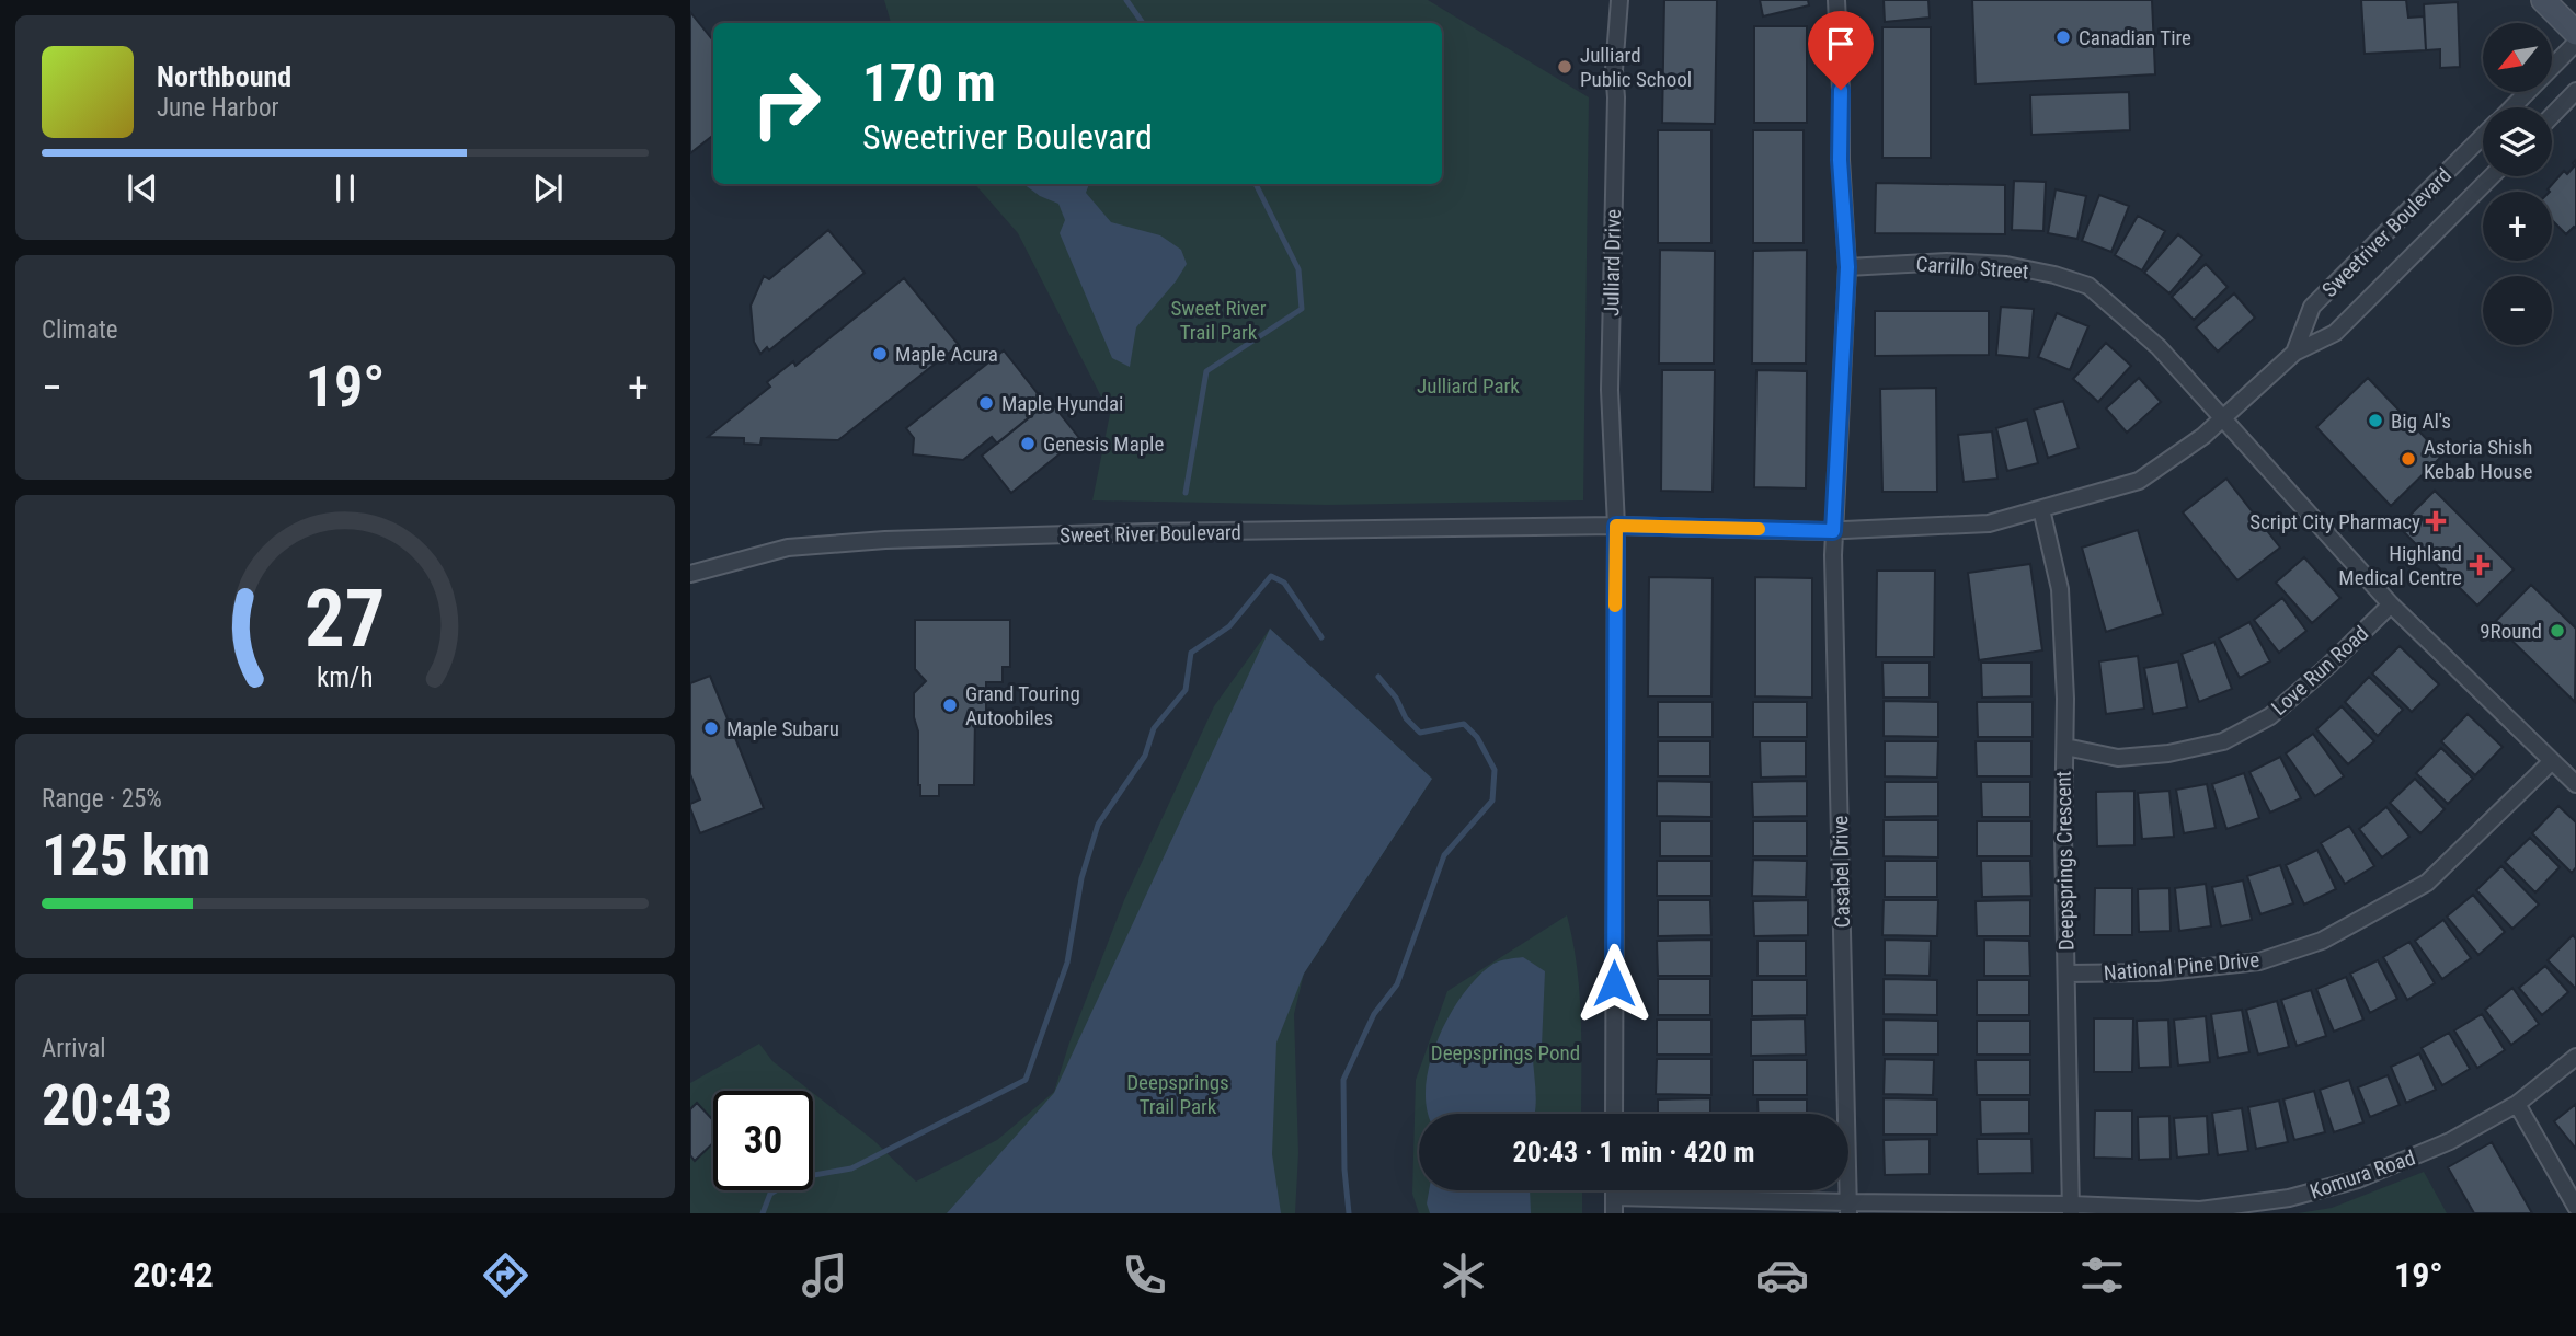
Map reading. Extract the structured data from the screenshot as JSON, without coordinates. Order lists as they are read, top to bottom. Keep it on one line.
{"streets":{"street":["Sweetriver Boulevard","Julliard Drive","Carrillo Street","Sweet River Boulevard","Love Run Road","Deepsprings Crescent","Casabel Drive","National Pine Drive","Komura Road"]},"crossings":[["Sweetriver Boulevard","Julliard Drive"],["Sweetriver Boulevard","Carrillo Street"],["Sweetriver Boulevard","Sweet River Boulevard"],["Sweetriver Boulevard","Deepsprings Crescent"],["Sweetriver Boulevard","Casabel Drive"],["Julliard Drive","Sweet River Boulevard"],["Carrillo Street","Casabel Drive"],["Love Run Road","Deepsprings Crescent"],["Deepsprings Crescent","National Pine Drive"],["Deepsprings Crescent","Komura Road"],["Casabel Drive","Komura Road"]],"parks":["Sweet River Trail Park","Julliard Park","Deepsprings Pond","Deepsprings Trail Park"],"places":{"other":["Canadian Tire","Julliard Public School","Maple Acura","Maple Hyundai","Big Al's","Genesis Maple","Astoria Shish Kebab House","9Round","Grand Touring Autoobiles","Maple Subaru"],"health":["Script City Pharmacy","Highland Medical Centre"]},"north":"bottom left","page":{"map_buttons":["+","−"],"turn":["170 m","Sweetriver Boulevard"],"song":["Northbound","June Harbor"],"tile":["Climate",["Range · 25%","125 km"],["Arrival","20:43"]],"heat":["−","19°","+"],"limit":"30","trip":"20:43 · 1 min · 420 m","tabs":["20:42","19°"],"gauge":["27","km/h"]}}
